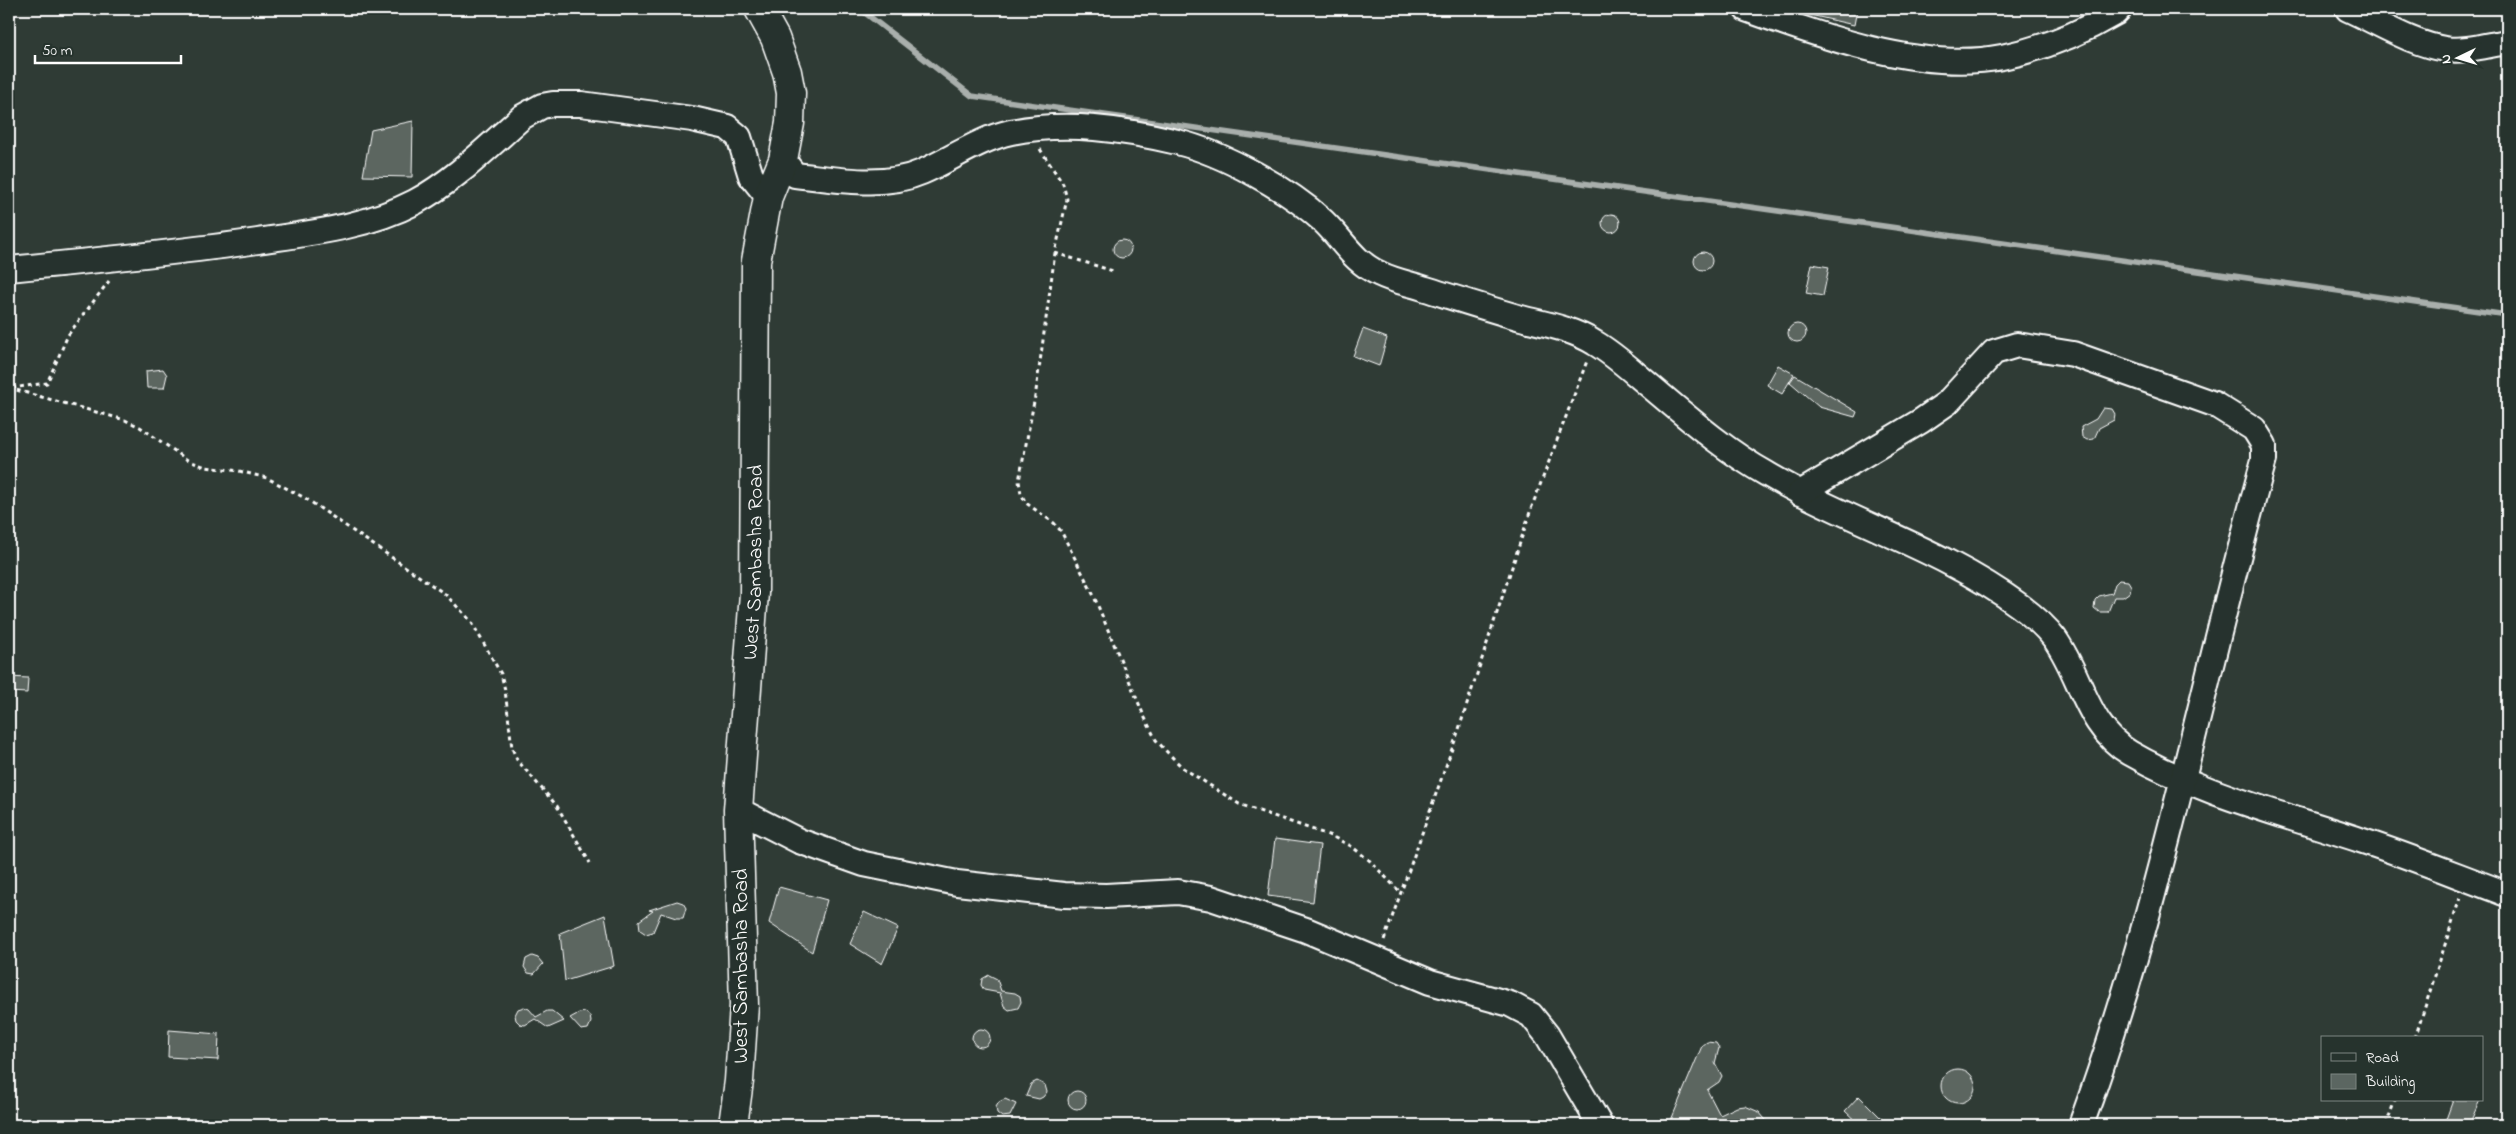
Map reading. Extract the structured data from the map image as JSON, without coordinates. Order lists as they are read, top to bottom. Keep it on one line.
{"streets":{"street":["West Sambasha Road"]},"legend":["Road","Building"],"scale_bar":"50 m","north":"left"}
